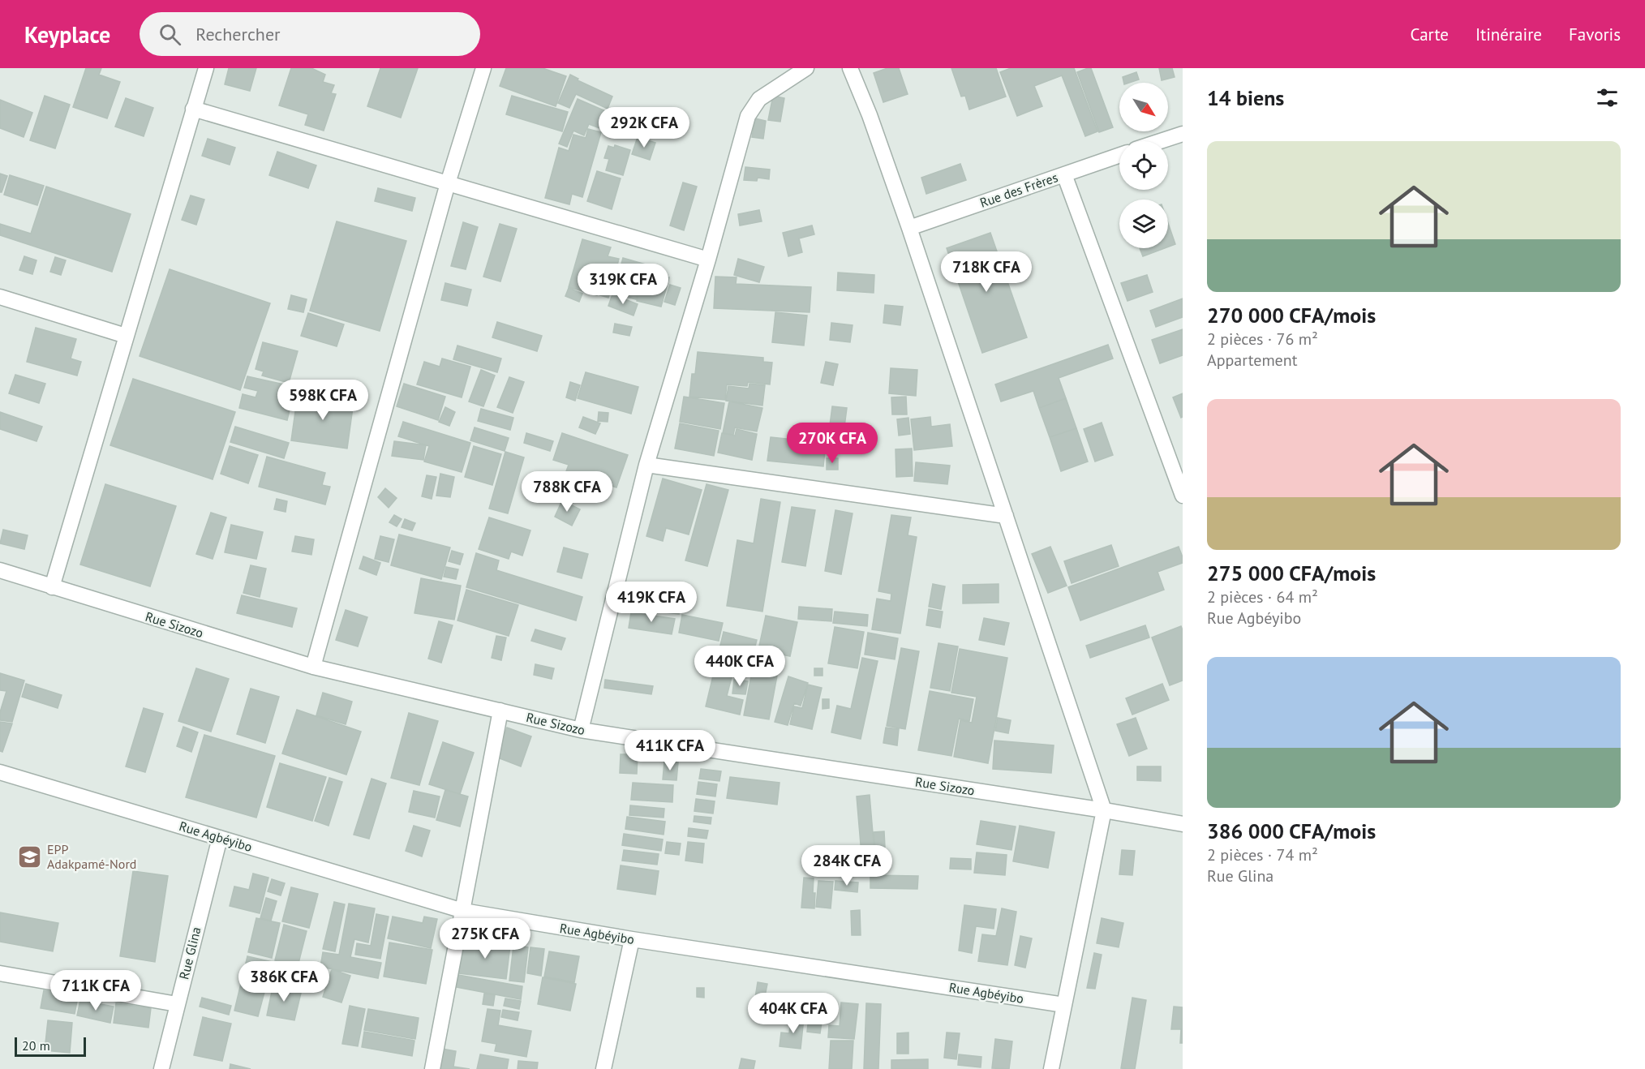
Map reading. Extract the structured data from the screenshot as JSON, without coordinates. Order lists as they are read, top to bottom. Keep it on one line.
{"streets":{"street":["Rue des Frères","Rue Sizozo","Rue Agbéyibo","Rue Glina"]},"crossings":[["Rue Agbéyibo","Rue Glina"]],"places":{"school or university":["EPP Adakpamé-Nord"]},"scale_bar":"20 m","north":"bottom right","page":{"header":"Keyplace","search":"Rechercher","nav":["Carte","Itinéraire","Favoris"],"heading":"14 biens","price":["292K CFA","718K CFA","319K CFA","598K CFA","270K CFA","788K CFA","419K CFA","440K CFA","411K CFA","284K CFA","275K CFA","386K CFA","711K CFA","404K CFA"],"list":[{"name":"270 000 CFA/mois","note":"2 pièces · 76 m² · Appartement"},{"name":"275 000 CFA/mois","note":"2 pièces · 64 m² · Rue Agbéyibo"},{"name":"386 000 CFA/mois","note":"2 pièces · 74 m² · Rue Glina"}],"scale":"20 m"}}
